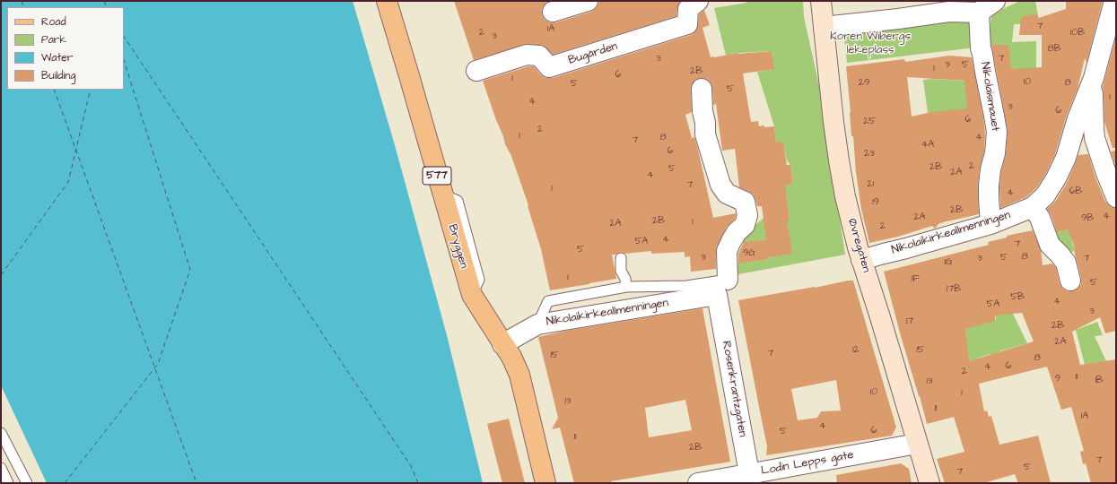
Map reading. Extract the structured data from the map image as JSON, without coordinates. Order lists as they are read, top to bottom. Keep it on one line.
{"streets":{"main road":["577","Øvregaten","Bryggen"],"street":["Bugården","Nikolaismauet","Nikolaikirkeallmenningen","Rosenkrantzgaten","Lodin Lepps gate"]},"crossings":[["Nikolaismauet","Nikolaikirkeallmenningen"],["Nikolaikirkeallmenningen","Øvregaten"],["Nikolaikirkeallmenningen","Bryggen"],["Nikolaikirkeallmenningen","Rosenkrantzgaten"],["Øvregaten","Lodin Lepps gate"],["Rosenkrantzgaten","Lodin Lepps gate"]],"parks":["Koren Wibergs lekeplass"],"house_numbers":["7","1A","2","10B","3","8B","3","7","3","5","1","2B","6","1","10","29","8","5","5","1","4","3","6","6","25","2","1","8","4","7","4A","6","23","2","2B","5","2A","4","21","7","1","6B","4","19","2B","4","2A","9B","2B","1","2A","2","4","5A","7","5","9G","8","3","5","3","7","1G","1","1F","5","17B","5B","4","5A","3","17","2B","2A","12","15","7","15","8","6","4","2","11","9","1B","13","10","1","13","11","1A","4","6","5","11","2B","7","5","7"],"legend":["Road","Park","Water","Building"]}
